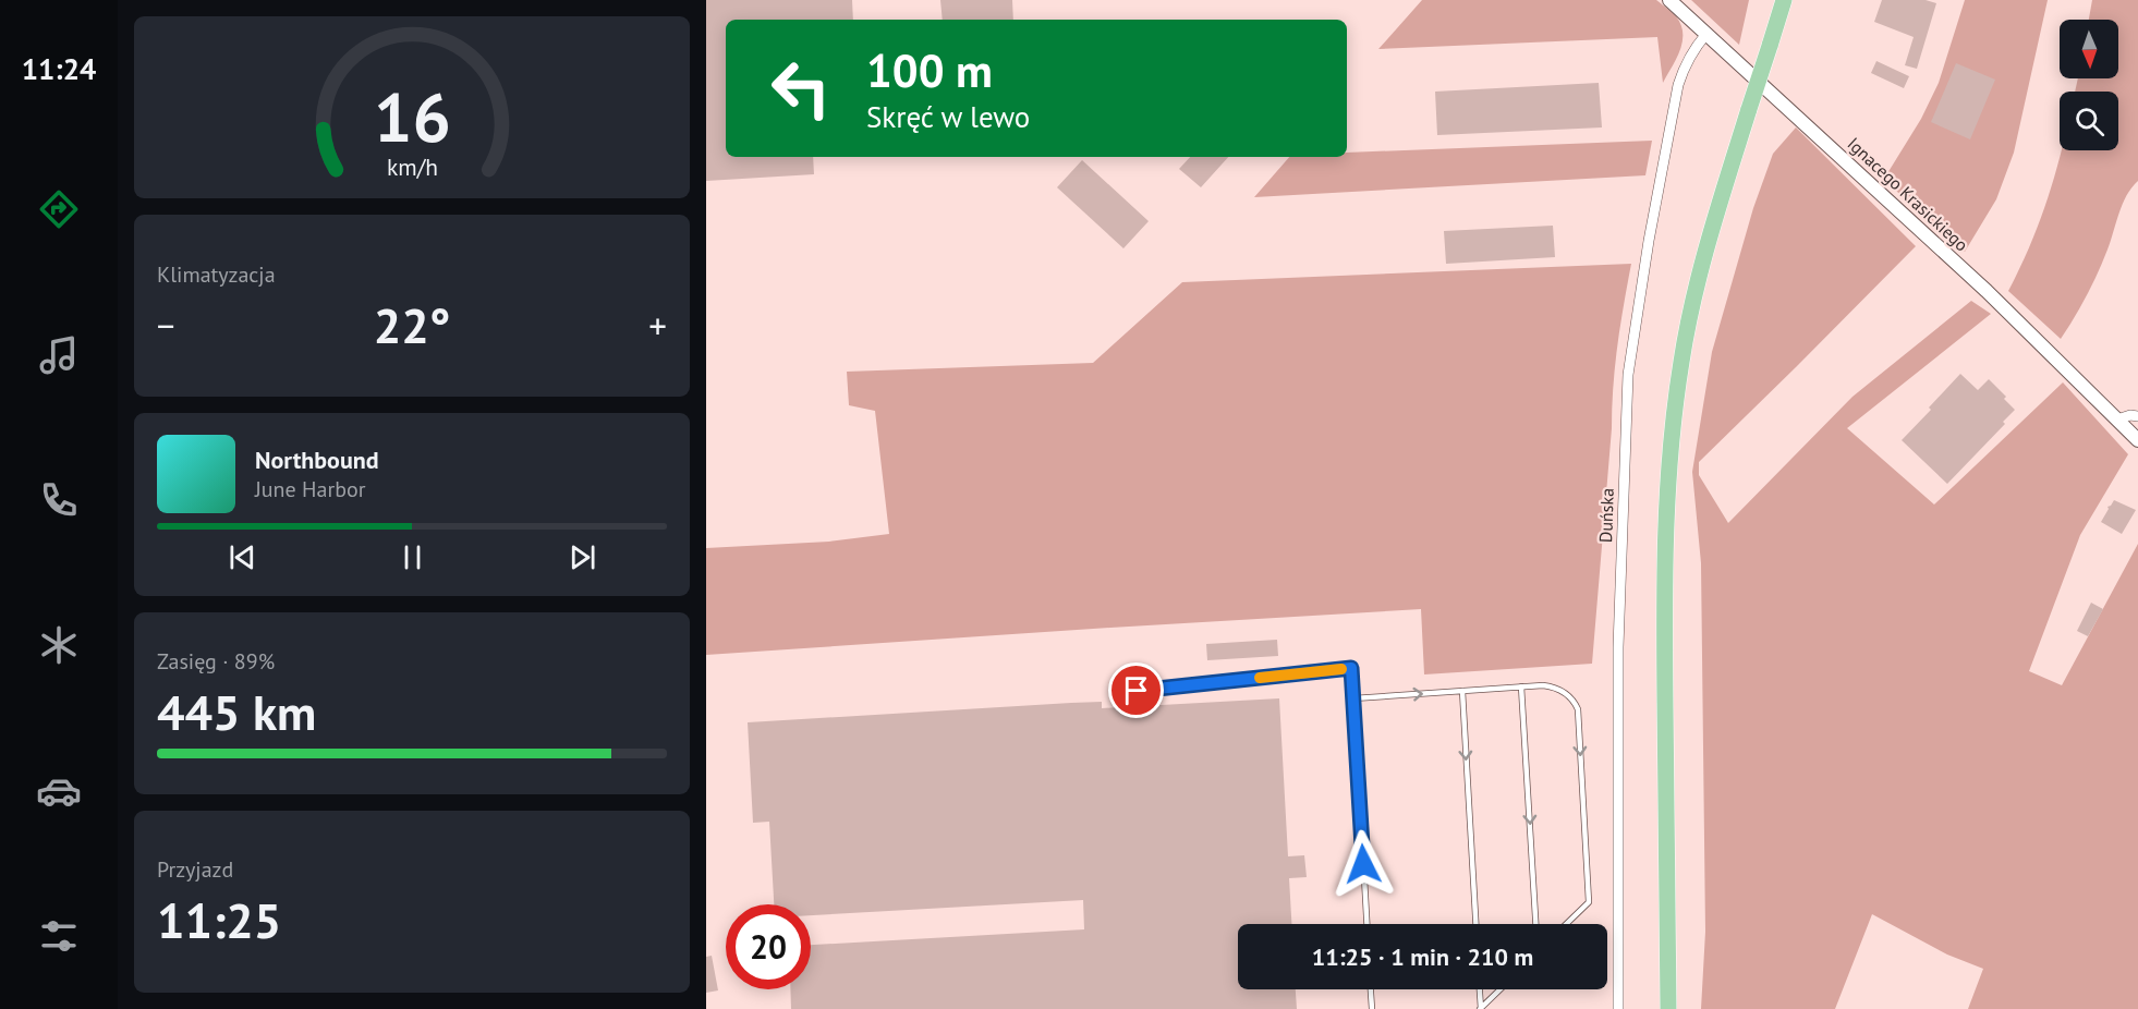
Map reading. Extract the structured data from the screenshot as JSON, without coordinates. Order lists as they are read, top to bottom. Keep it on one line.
{"streets":{"street":["Ignacego Krasickiego","Duńska"]},"crossings":[["Ignacego Krasickiego","Duńska"]],"north":"bottom","page":{"tabs":"11:24","turn":["100 m","Skręć w lewo"],"tile":["Klimatyzacja",["Zasięg · 89%","445 km"],["Przyjazd","11:25"]],"heat":["−","22°","+"],"song":["Northbound","June Harbor"],"limit":"20","trip":"11:25 · 1 min · 210 m","gauge":["16","km/h"]}}
